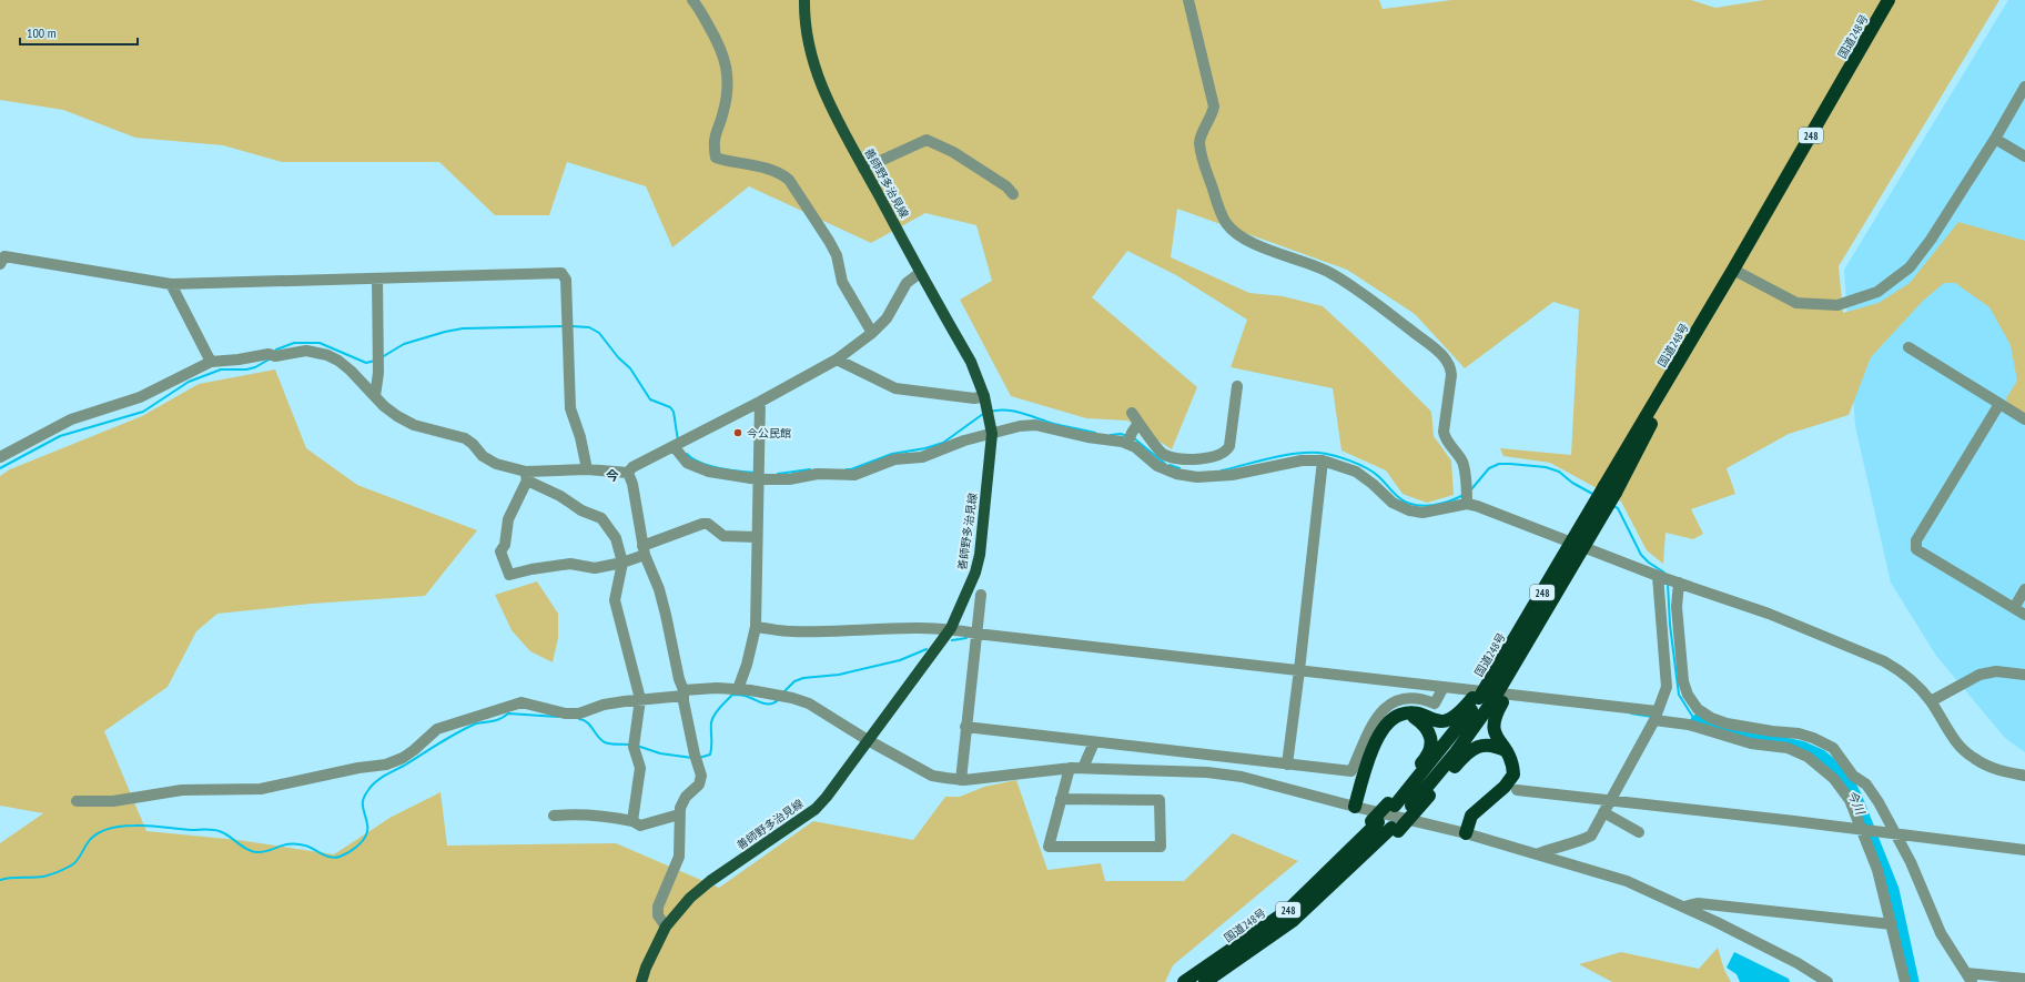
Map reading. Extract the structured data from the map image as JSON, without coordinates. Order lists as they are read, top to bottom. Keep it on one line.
{"streets":{"highway":["国道248号","248"],"main road":["善師野多治見線"]},"crossings":[["国道248号","248"]],"districts":["今"],"water":["今川"],"places":["今公民館"],"scale_bar":"100 m"}
